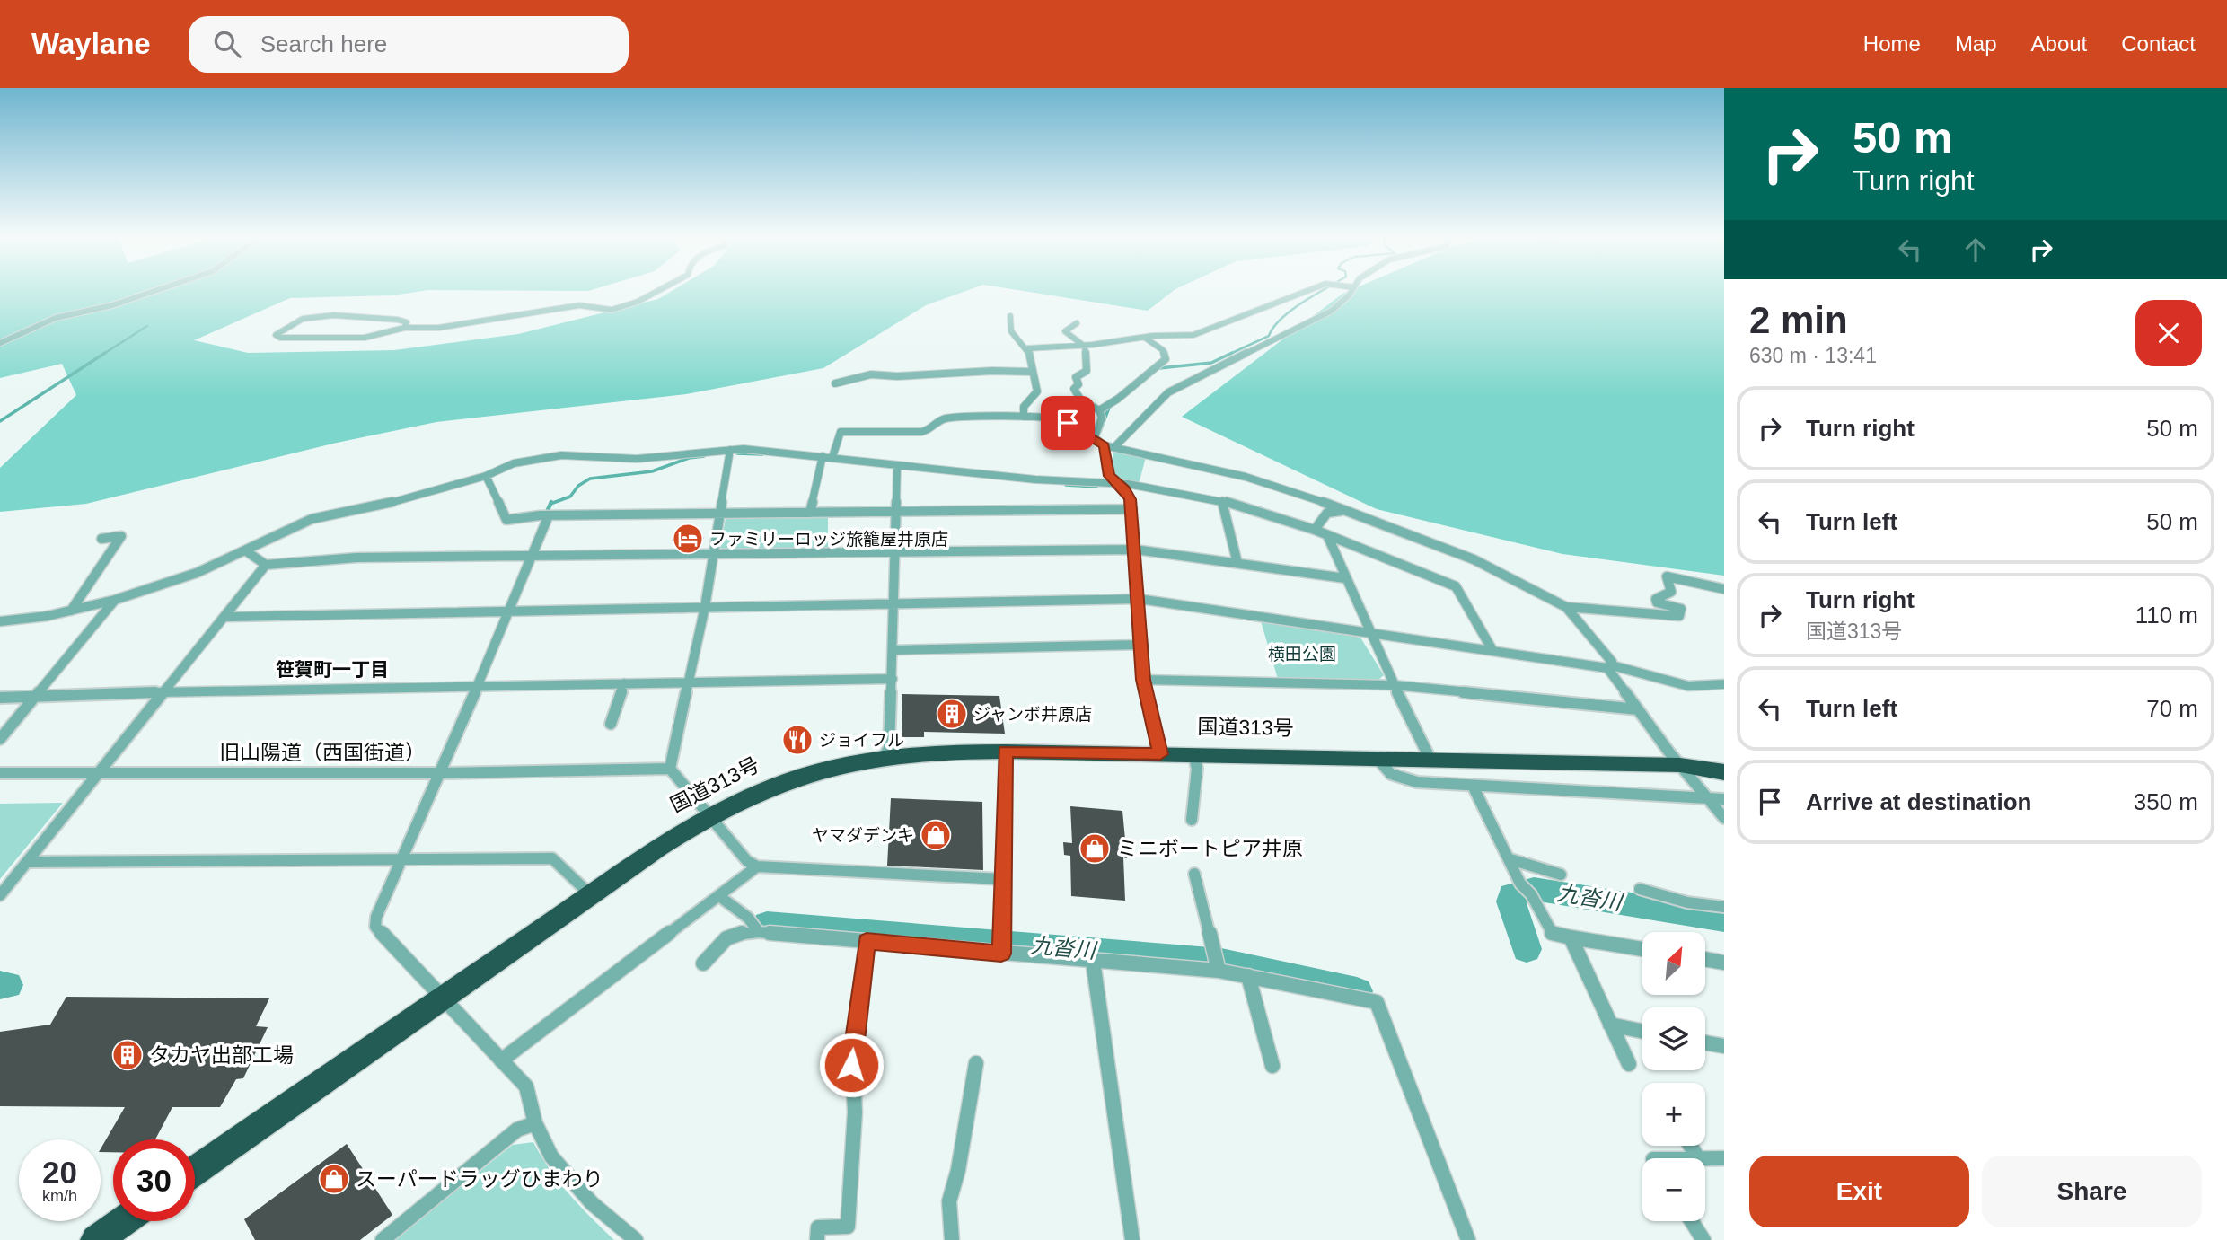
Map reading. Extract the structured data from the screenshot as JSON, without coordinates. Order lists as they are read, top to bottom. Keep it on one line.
{"streets":{"highway":["国道313号"],"street":["旧山陽道（西国街道）"]},"crossings":[["国道313号","旧山陽道（西国街道）"]],"districts":["笹賀町一丁目"],"water":["九沓川"],"parks":["横田公園"],"places":{"hotel":["ファミリーロッジ旅籠屋井原店"],"building":["ジャンボ井原店","タカヤ出部工場"],"restaurant":["ジョイフル"],"shop":["ヤマダデンキ","ミニボートピア井原","スーパードラッグひまわり"]},"north":"top right","page":{"header":"Waylane","search":"Search here","nav":["Home","Map","About","Contact"],"turn":["50 m","Turn right"],"heading":["2 min","630 m · 13:41"],"list":[{"name":"Turn right","value":"50 m"},{"name":"Turn left","value":"50 m"},{"name":"Turn right","note":"国道313号","value":"110 m"},{"name":"Turn left","value":"70 m"},{"name":"Arrive at destination","value":"350 m"}],"map_buttons":["+","−"],"speed":"20 km/h","limit":"30","buttons":["Exit","Share"]}}
